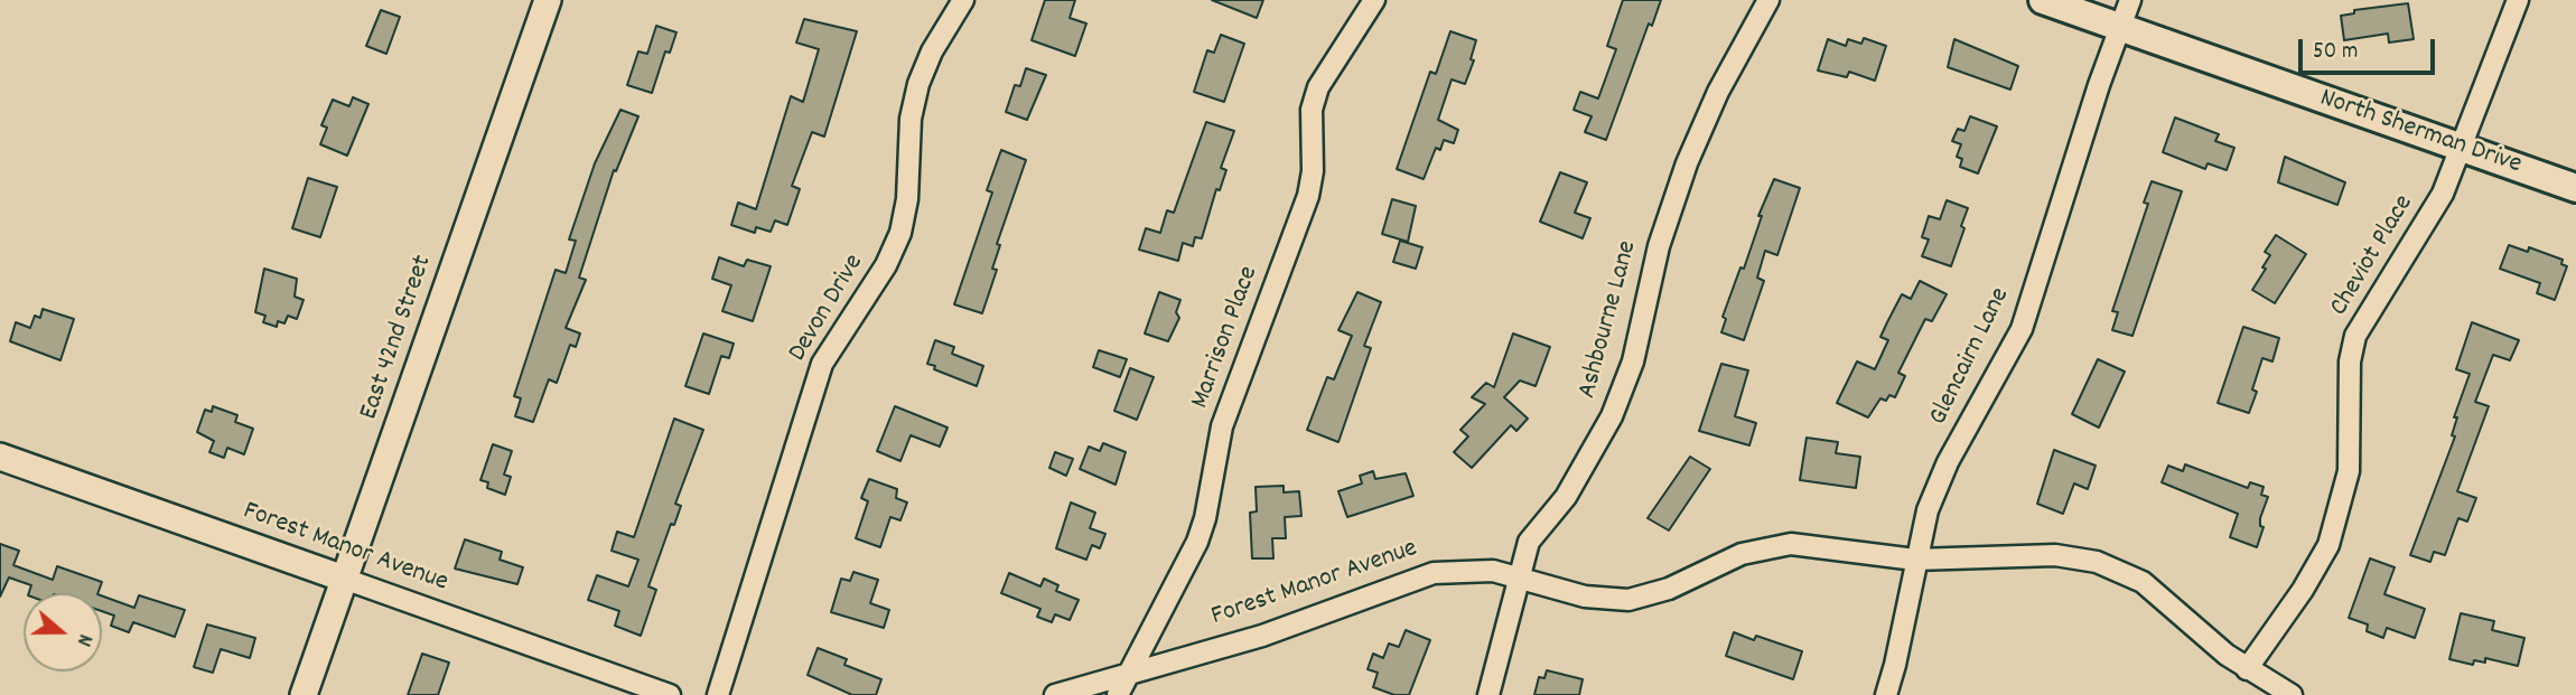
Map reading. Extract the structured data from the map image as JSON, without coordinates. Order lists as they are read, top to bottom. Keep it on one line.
{"streets":{"main road":["North Sherman Drive"],"street":["Cheviot Place","Devon Drive","Ashbourne Lane","East 42nd Street","Marrison Place","Glencairn Lane","Forest Manor Avenue"]},"crossings":[["North Sherman Drive","Cheviot Place"],["North Sherman Drive","Glencairn Lane"],["Cheviot Place","Forest Manor Avenue"],["Ashbourne Lane","Forest Manor Avenue"],["East 42nd Street","Forest Manor Avenue"],["Marrison Place","Forest Manor Avenue"],["Glencairn Lane","Forest Manor Avenue"]],"scale_bar":"50 m","north":"right"}
